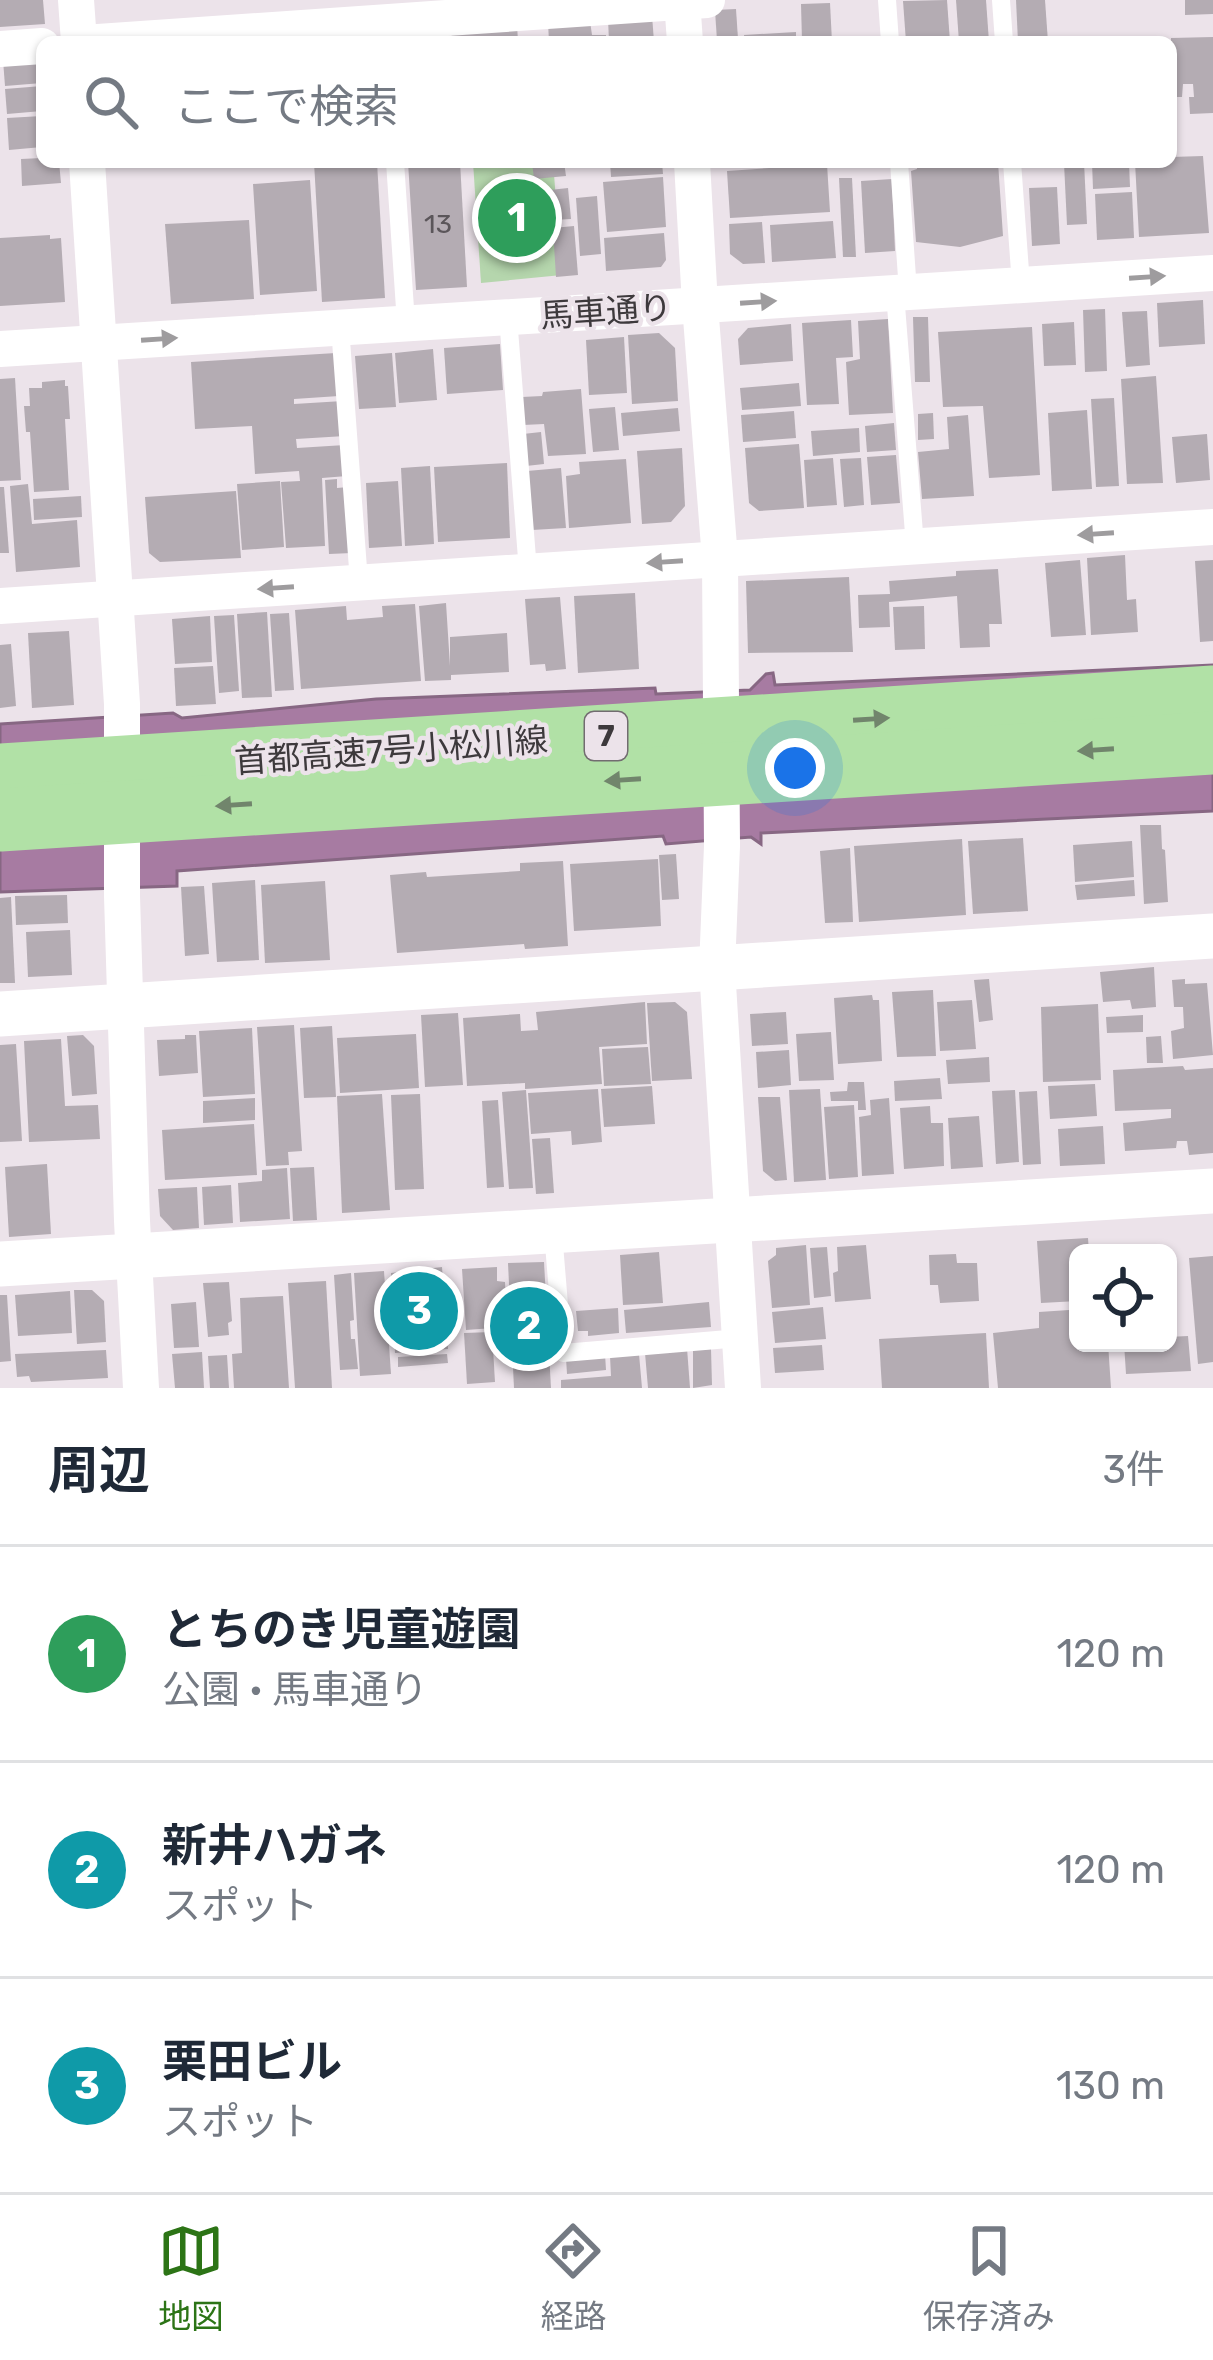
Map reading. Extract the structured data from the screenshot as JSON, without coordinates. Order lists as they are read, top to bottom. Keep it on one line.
{"streets":{"highway":["7","首都高速7号小松川線"],"street":["馬車通り"]},"house_numbers":["13"],"page":{"search":"ここで検索","pins":["1","3","2"],"heading":["周辺","3件"],"list":[{"mark":"1","name":"とちのき児童遊園","note":"公園 · 馬車通り","value":"120 m"},{"mark":"2","name":"新井ハガネ","note":"スポット","value":"120 m"},{"mark":"3","name":"栗田ビル","note":"スポット","value":"130 m"}],"nav":["地図","経路","保存済み"]}}
